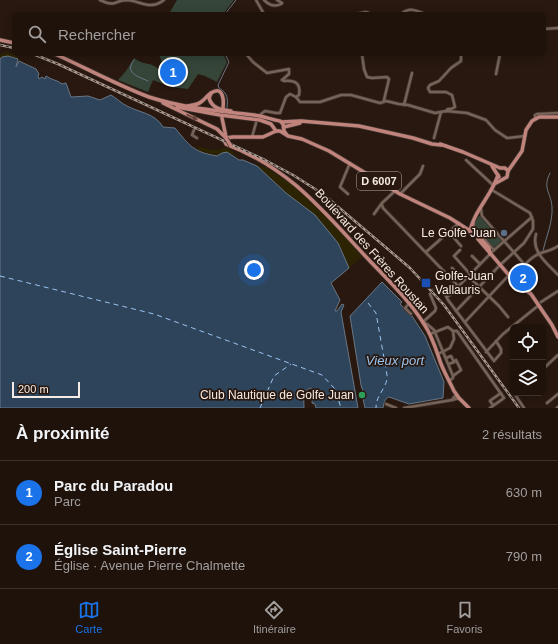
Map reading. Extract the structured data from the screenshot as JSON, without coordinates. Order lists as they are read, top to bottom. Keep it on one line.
{"streets":{"main road":["D 6007","Boulevard des Frères Roustan"]},"water":["Vieux port"],"places":{"other":["Le Golfe Juan","Club Nautique de Golfe Juan"],"transit":["Golfe-Juan Vallauris"]},"scale_bar":"200 m","page":{"search":"Rechercher","pins":["1","2"],"scale":"200 m","heading":["À proximité","2 résultats"],"list":[{"mark":"1","name":"Parc du Paradou","note":"Parc","value":"630 m"},{"mark":"2","name":"Église Saint-Pierre","note":"Église · Avenue Pierre Chalmette","value":"790 m"}],"nav":["Carte","Itinéraire","Favoris"]}}
